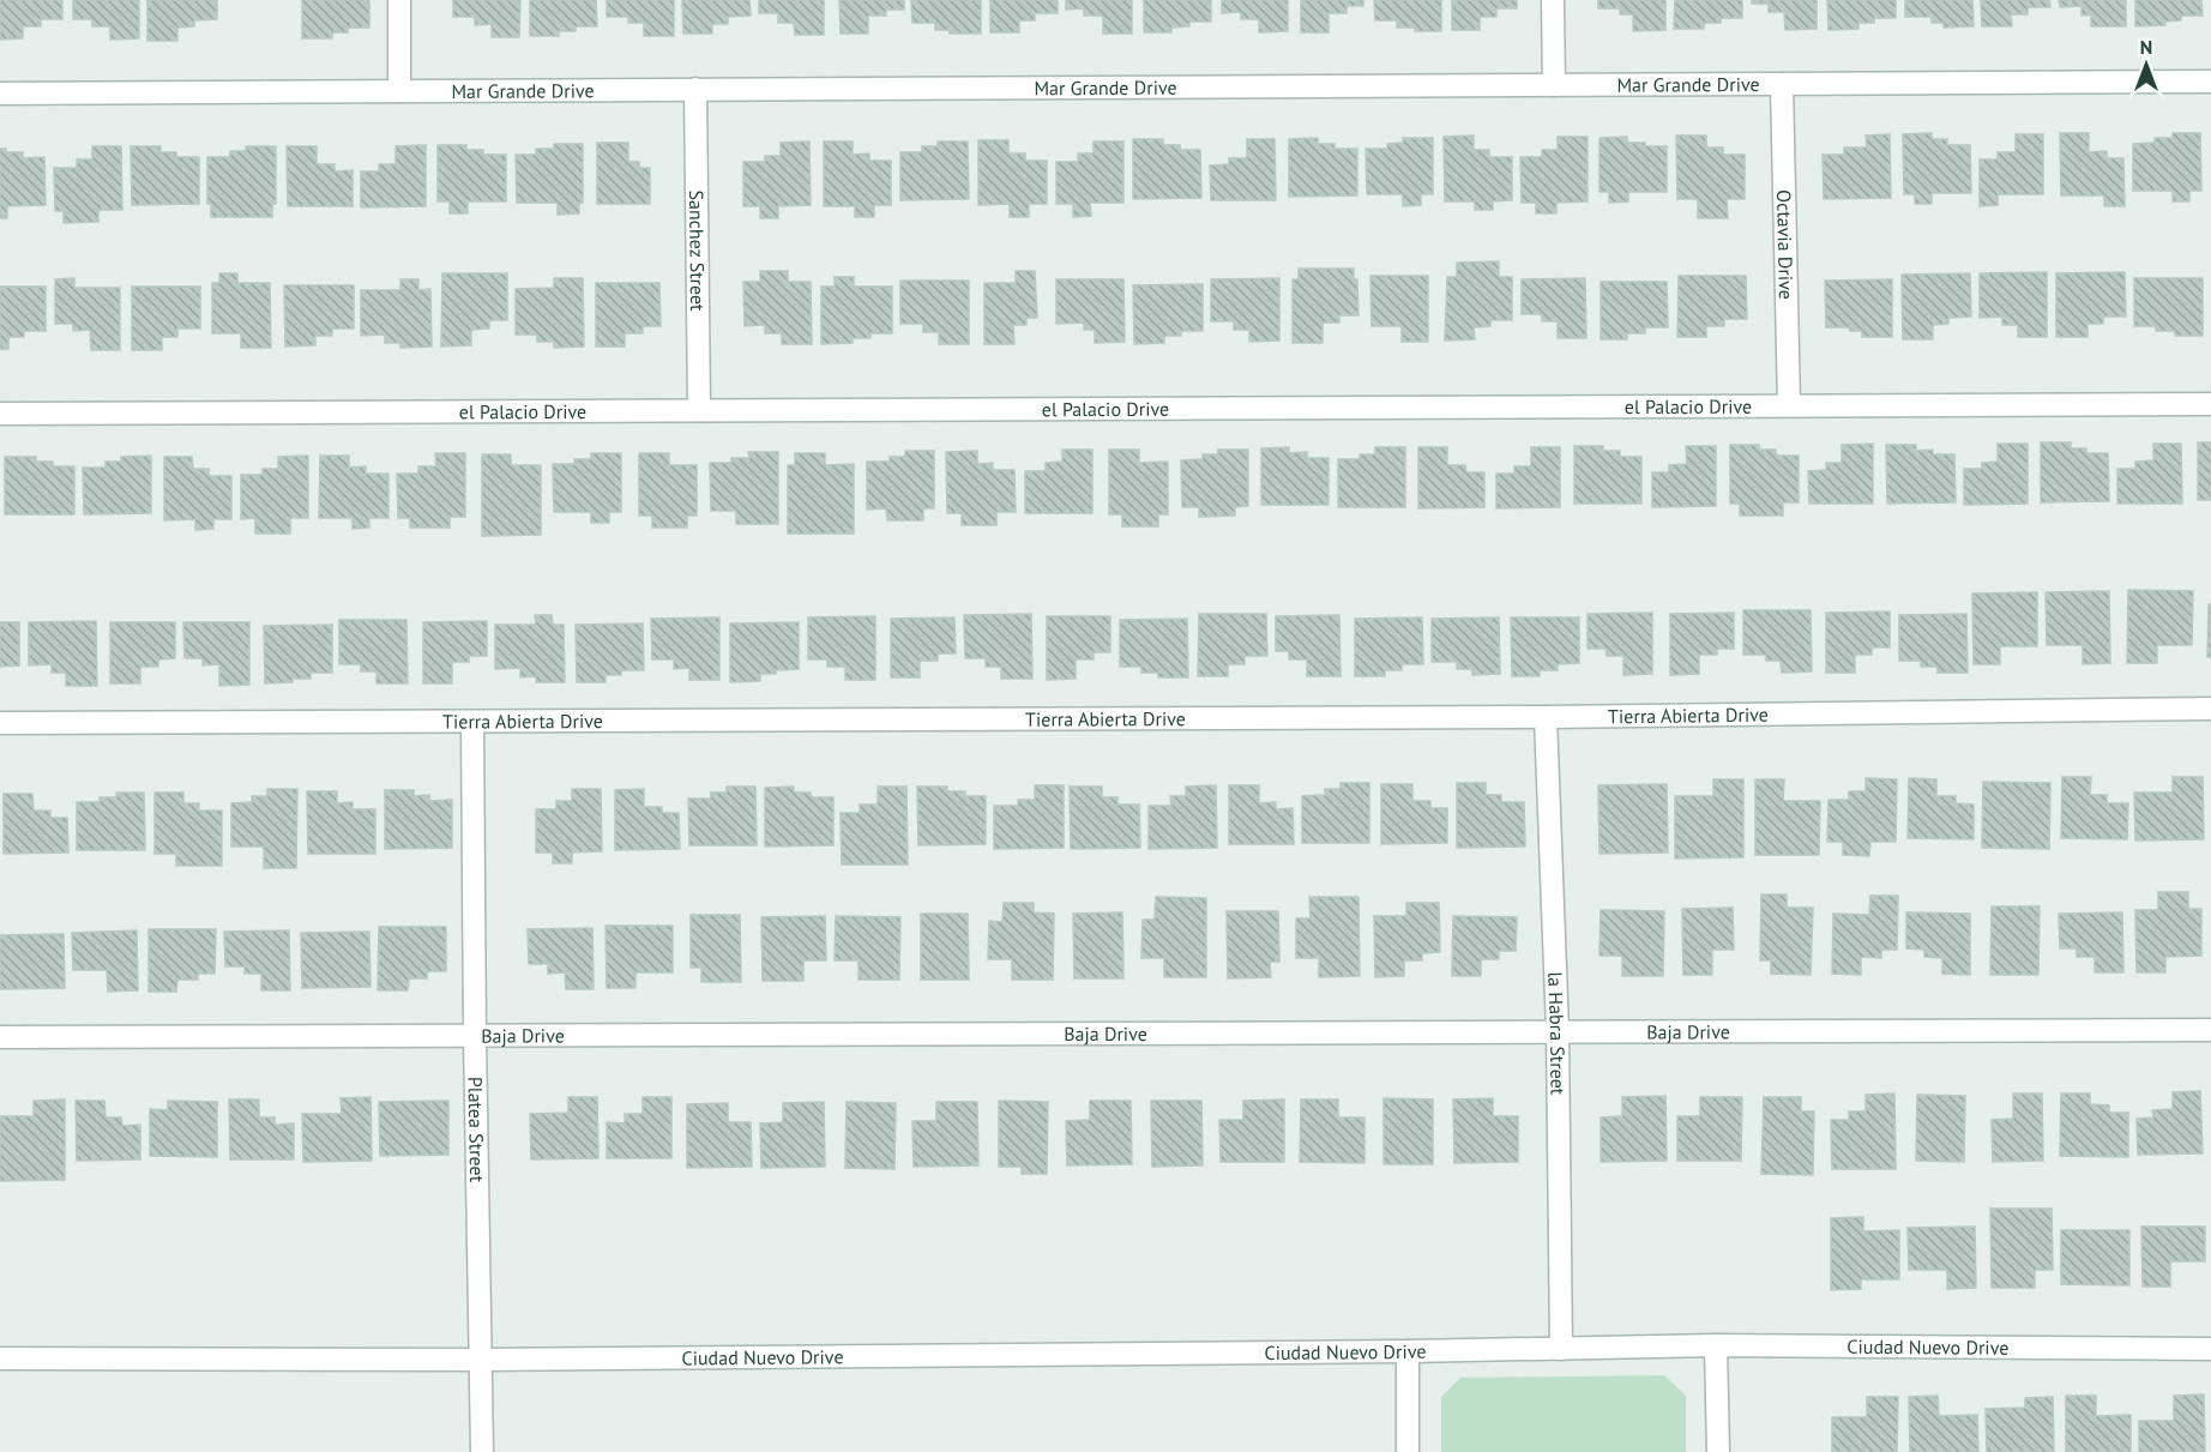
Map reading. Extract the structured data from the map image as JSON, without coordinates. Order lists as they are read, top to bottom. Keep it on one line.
{"streets":{"street":["Mar Grande Drive","Octavia Drive","Sanchez Street","el Palacio Drive","Tierra Abierta Drive","Baja Drive","la Habra Street","Platea Street","Ciudad Nuevo Drive"]},"crossings":[["Mar Grande Drive","Octavia Drive"],["Mar Grande Drive","Sanchez Street"],["Octavia Drive","el Palacio Drive"],["Sanchez Street","el Palacio Drive"],["Tierra Abierta Drive","la Habra Street"],["Tierra Abierta Drive","Platea Street"],["Baja Drive","la Habra Street"],["Baja Drive","Platea Street"],["la Habra Street","Ciudad Nuevo Drive"],["Platea Street","Ciudad Nuevo Drive"]],"north":"top"}
